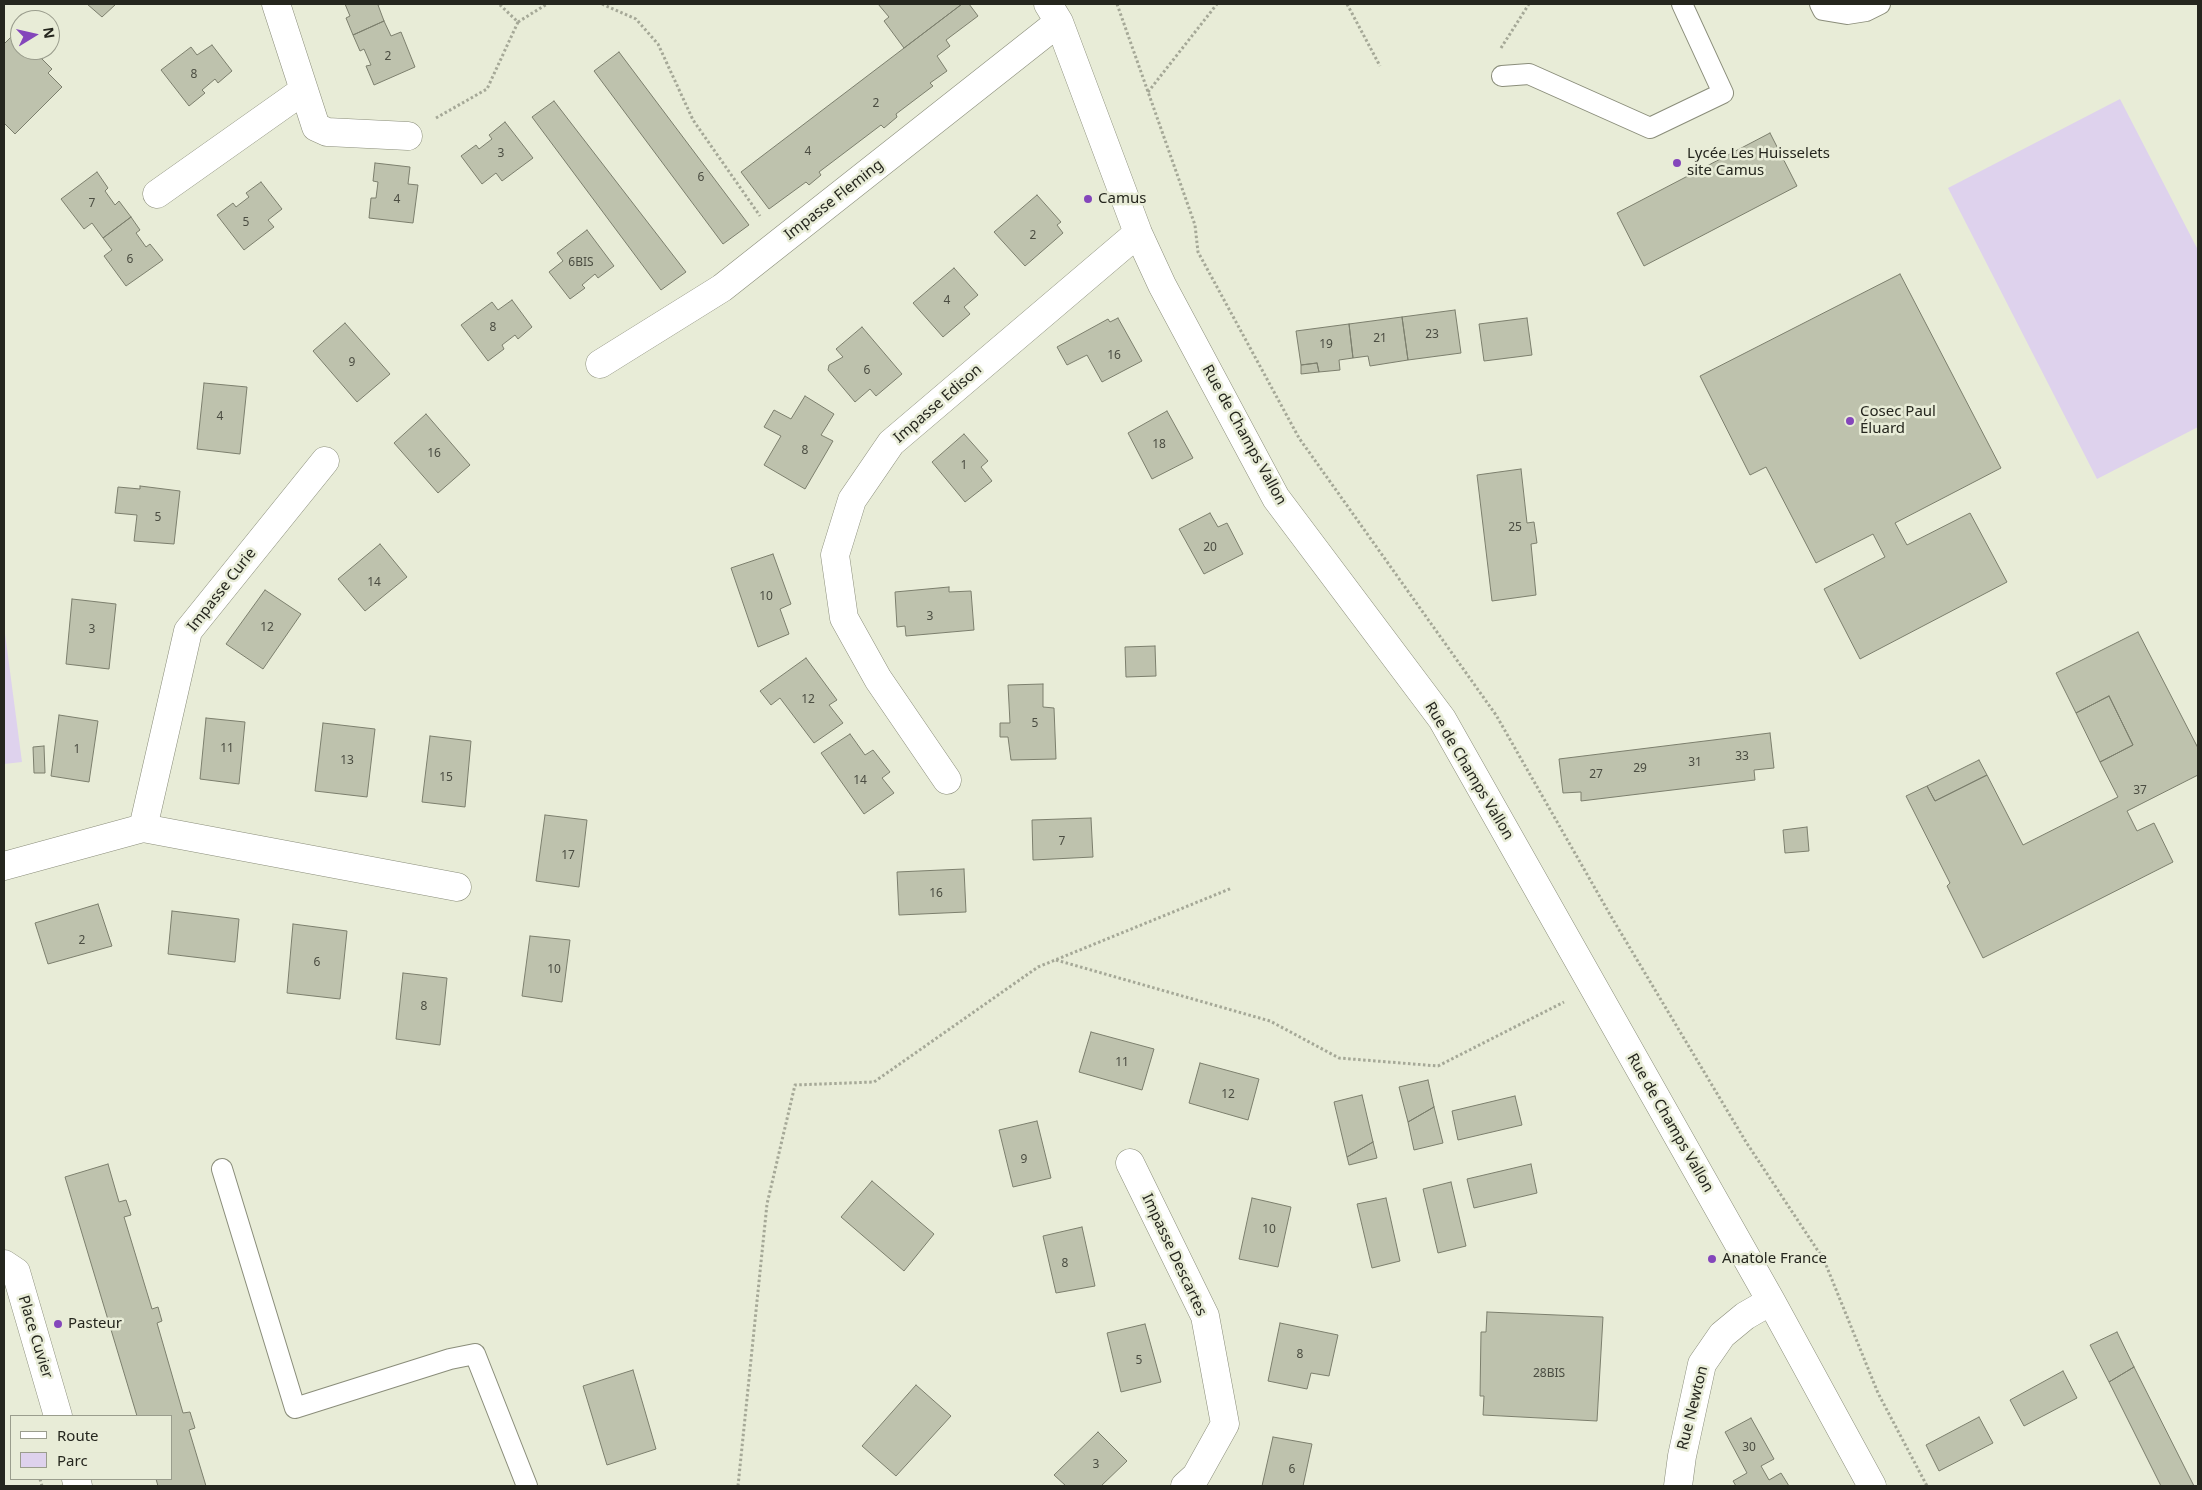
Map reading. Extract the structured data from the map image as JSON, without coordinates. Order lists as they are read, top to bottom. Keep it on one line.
{"streets":{"street":["Impasse Fleming","Impasse Edison","Rue de Champs Vallon","Impasse Curie","Impasse Descartes","Place Cuvier","Rue Newton"]},"crossings":[["Impasse Fleming","Rue de Champs Vallon"],["Impasse Edison","Rue de Champs Vallon"],["Rue de Champs Vallon","Rue Newton"]],"places":["Lycée Les Huisselets site Camus","Camus","Cosec Paul Éluard","Anatole France","Pasteur"],"house_numbers":["2","8","2","4","3","6","4","7","5","2","6","6BIS","4","8","23","21","19","16","9","6","4","18","8","16","1","5","25","20","14","10","3","12","3","12","5","11","1","33","13","31","29","27","15","14","37","7","17","16","2","6","10","8","11","12","9","10","8","8","5","28BIS","30","3","6"],"legend":["Route","Parc"],"north":"right"}
